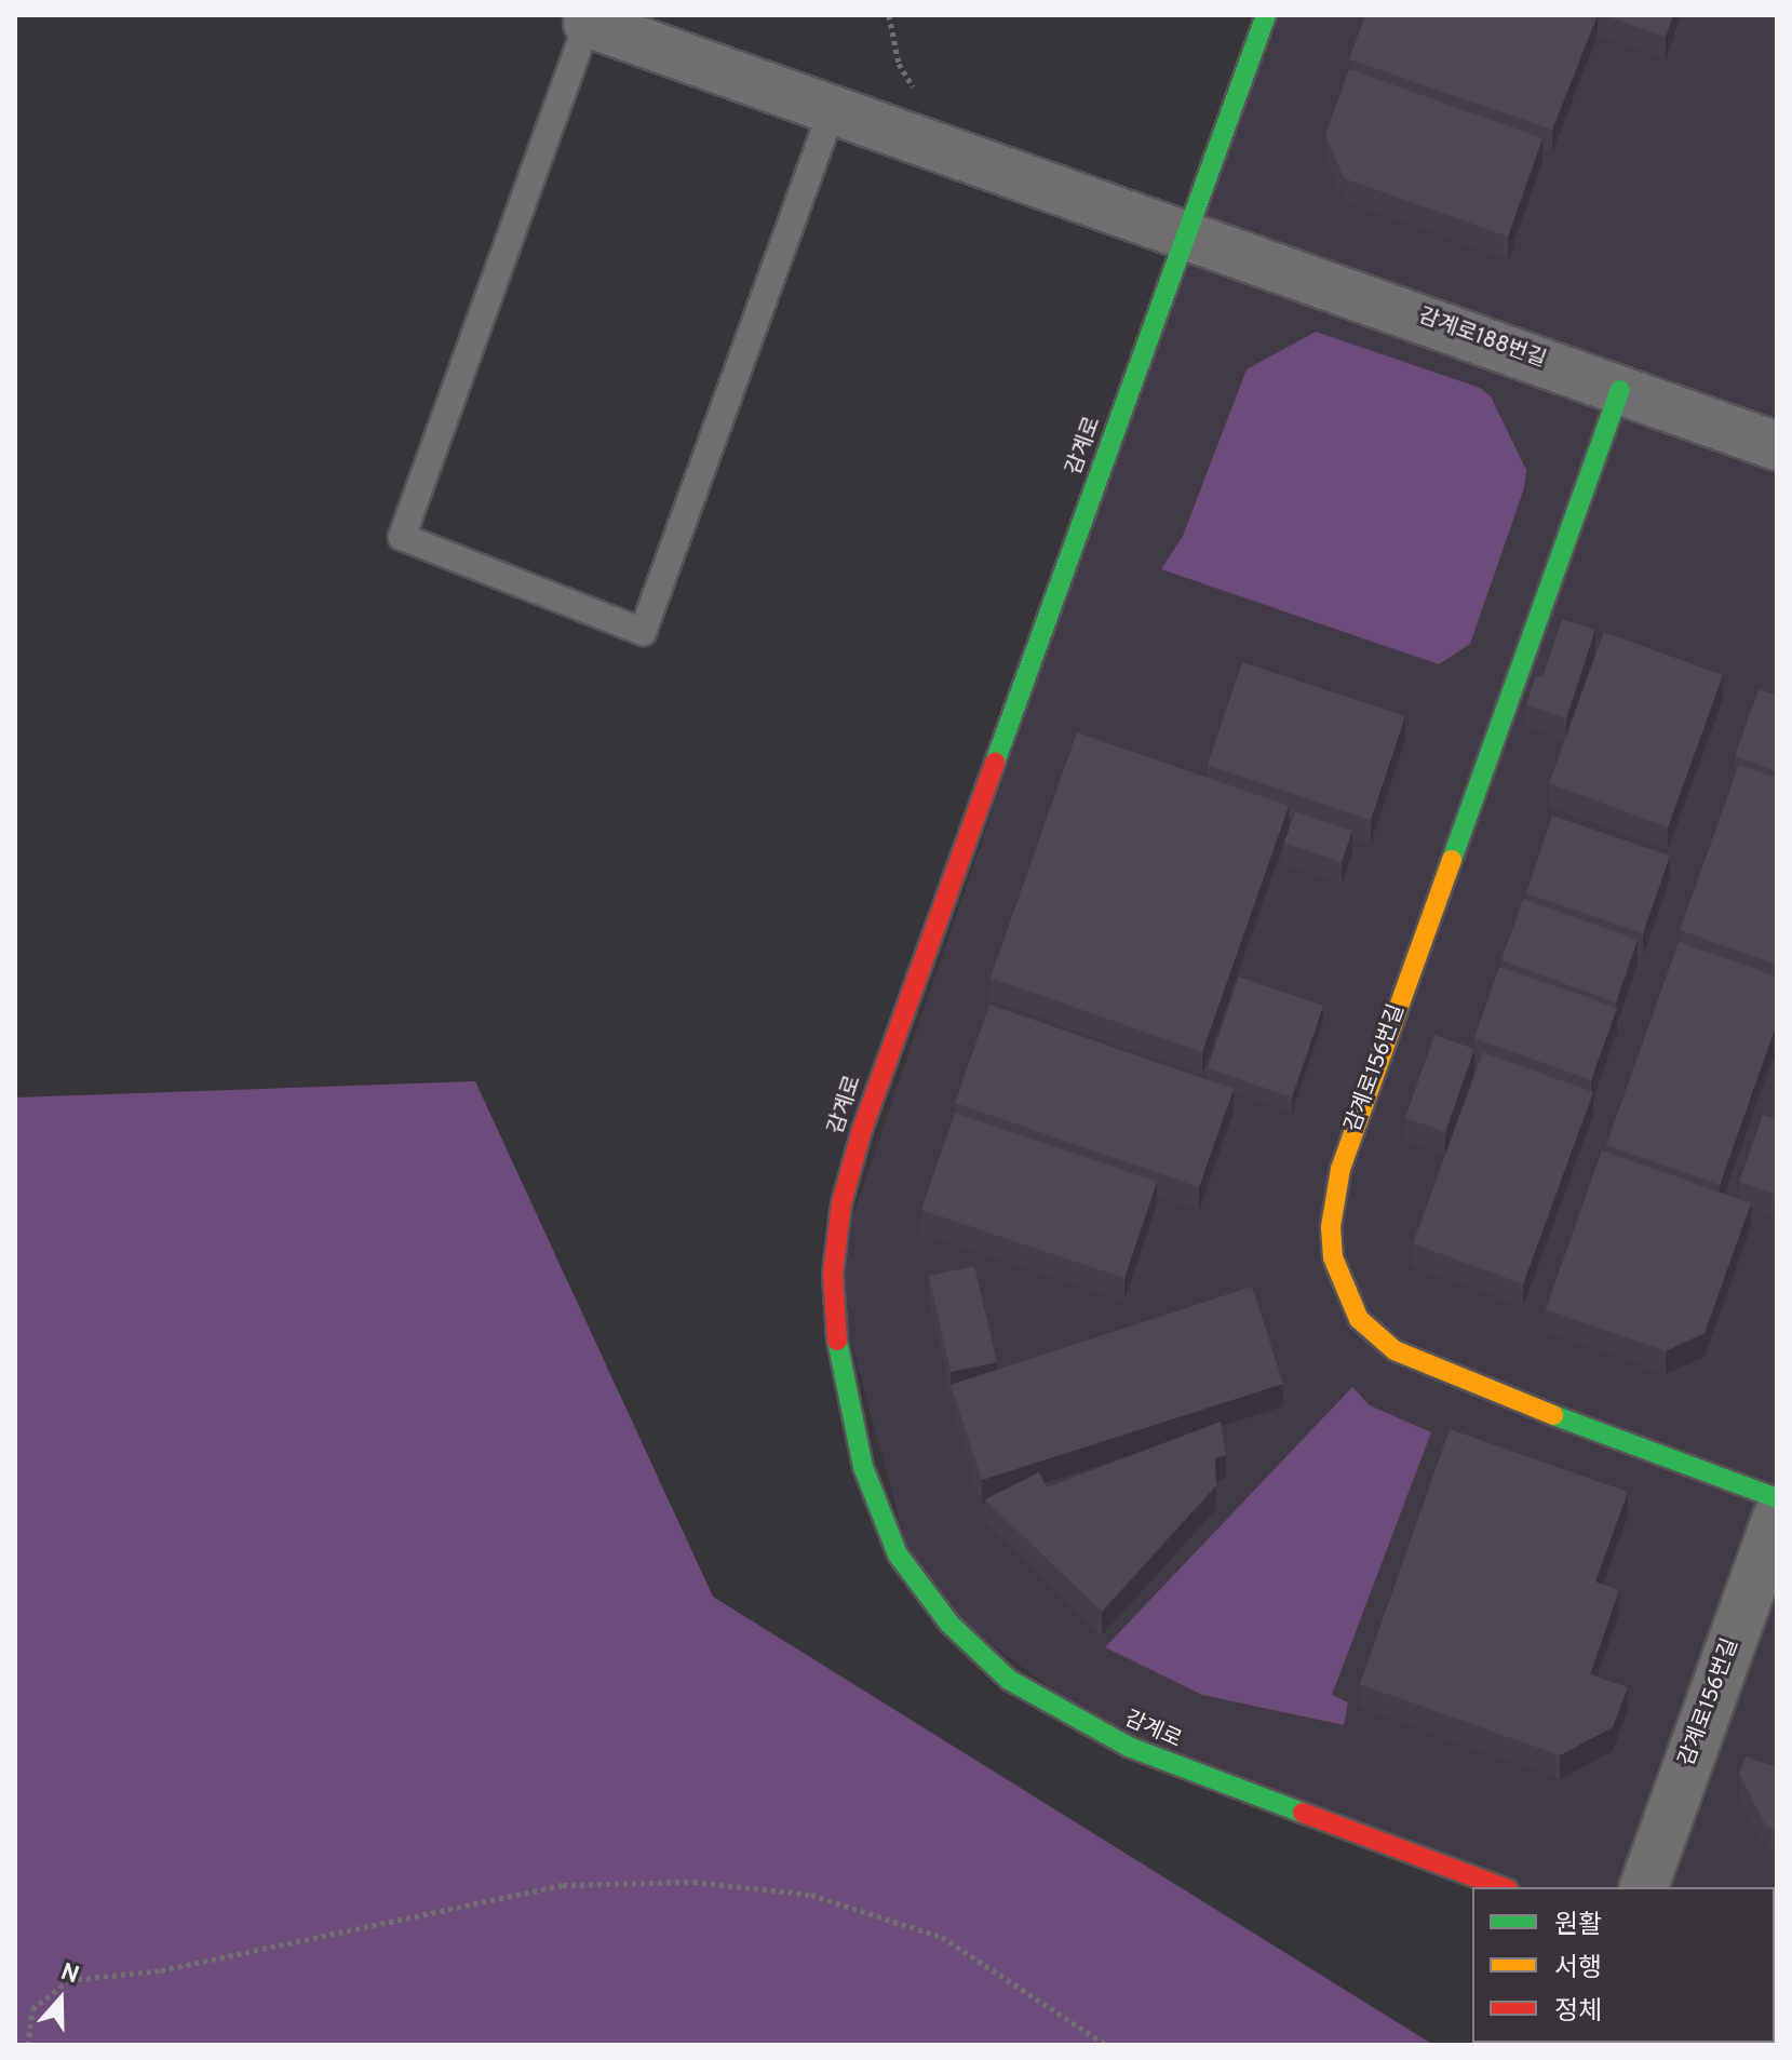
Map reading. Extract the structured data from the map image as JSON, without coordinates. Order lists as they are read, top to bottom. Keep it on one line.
{"streets":{"main road":["감계로","감계로156번길"],"street":["감계로188번길"]},"crossings":[["감계로188번길","감계로"],["감계로188번길","감계로156번길"]],"legend":["원활","서행","정체"],"north":"top"}
